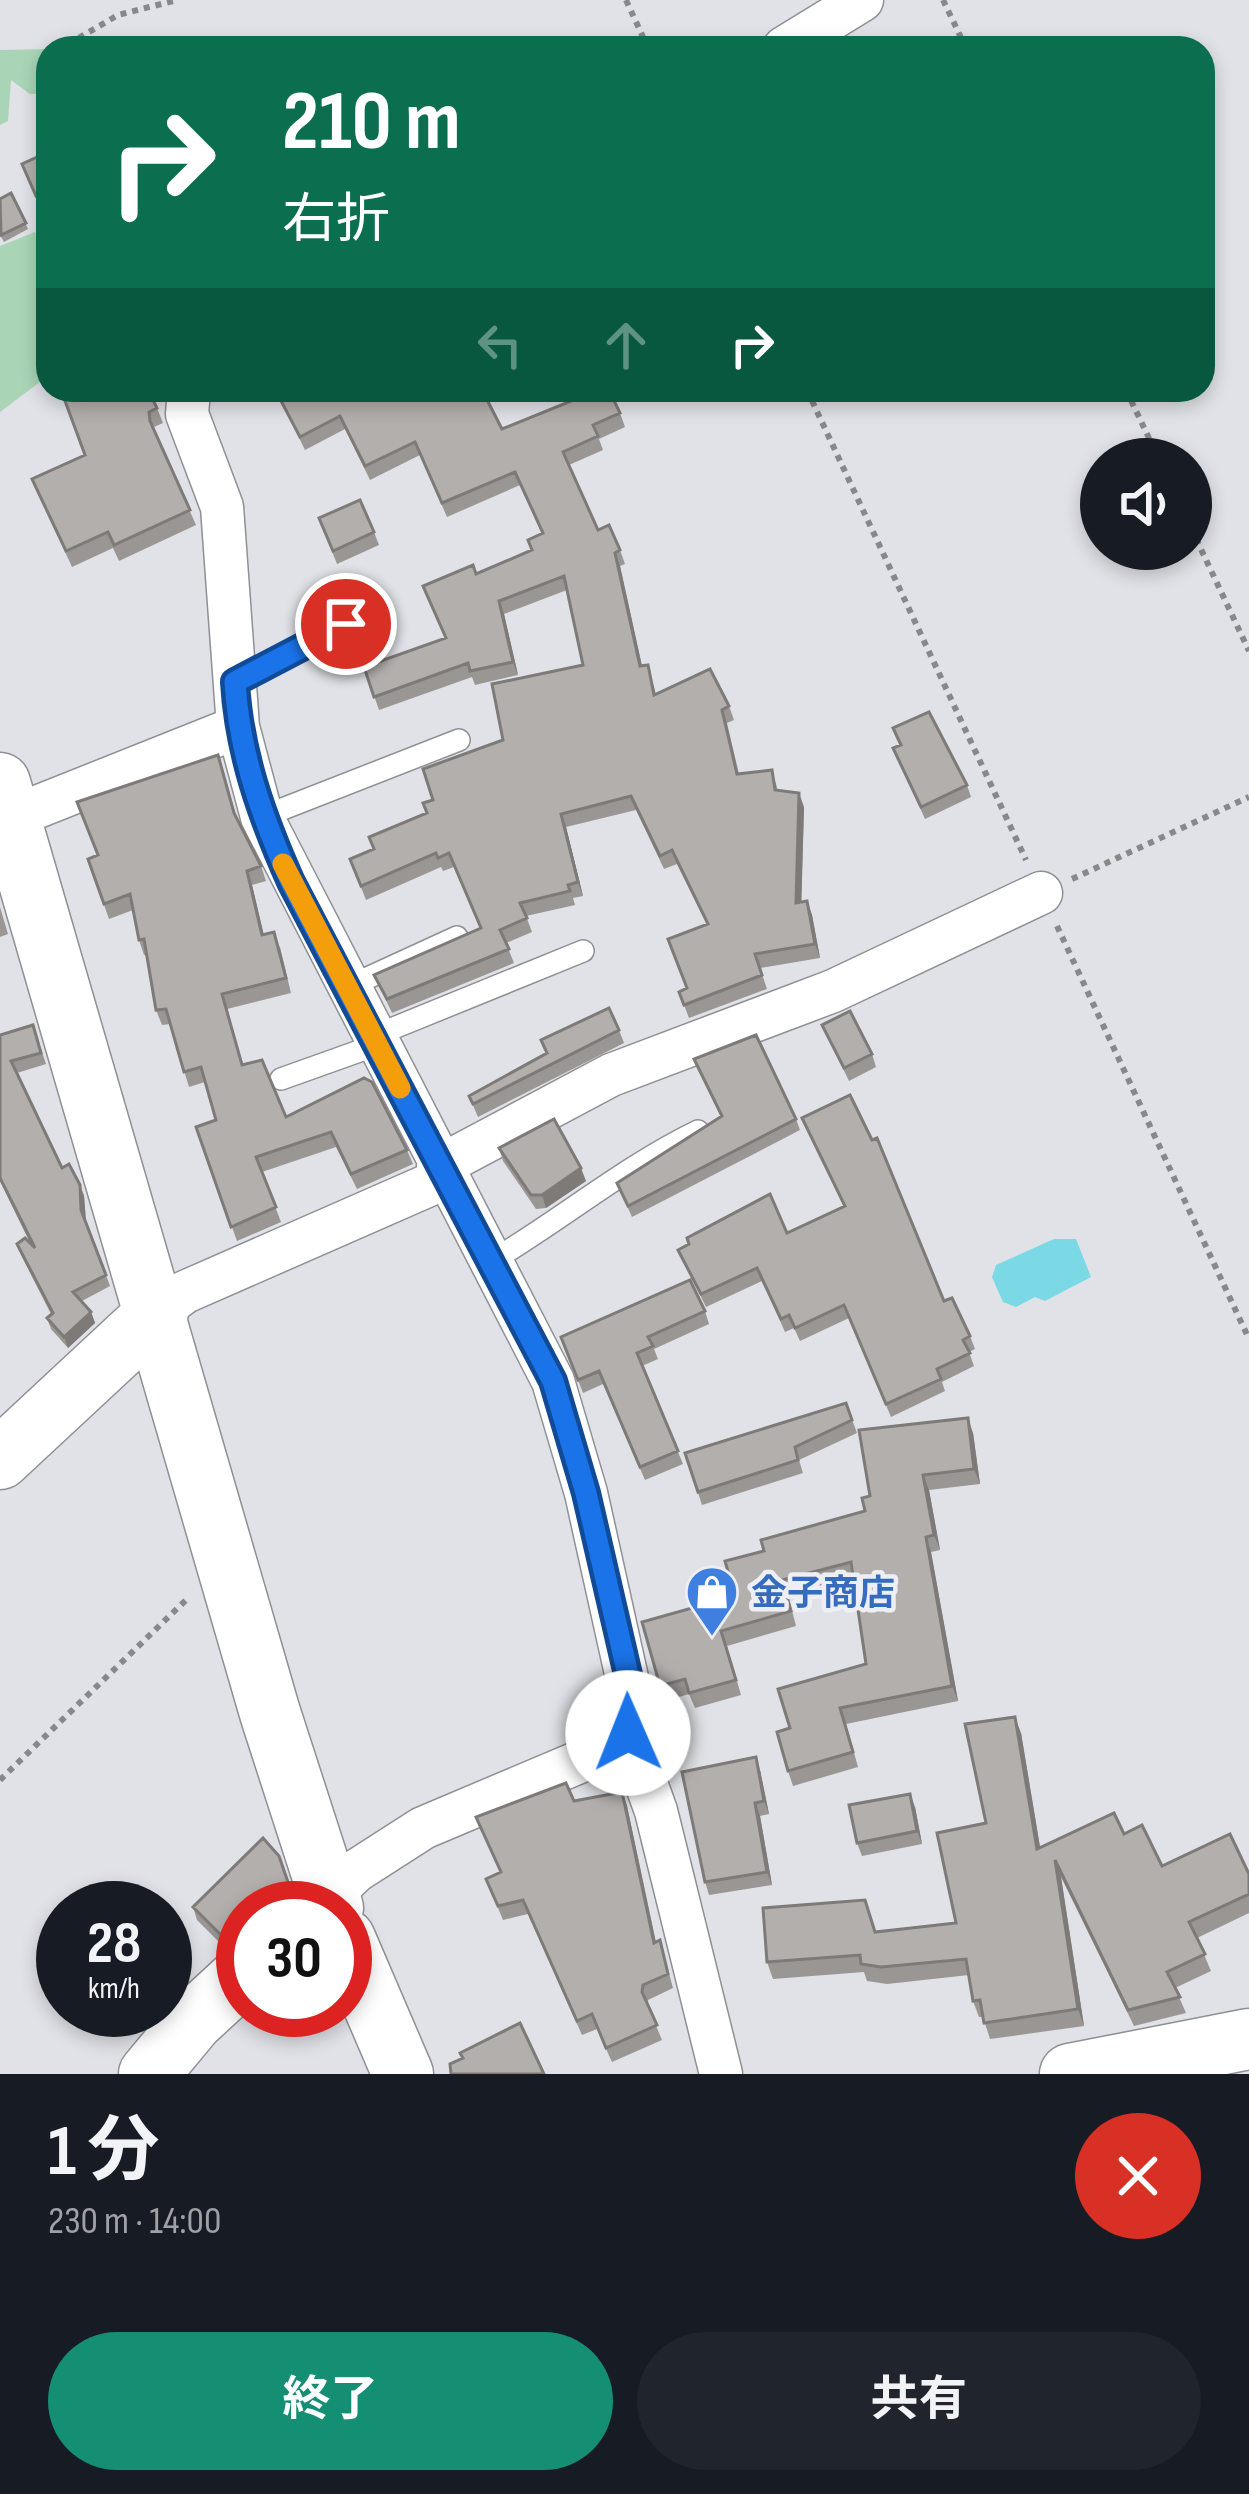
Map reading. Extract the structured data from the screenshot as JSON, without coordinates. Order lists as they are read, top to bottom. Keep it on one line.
{"places":{"shop":["金子商店"]},"page":{"turn":["210 m","右折"],"speed":"28 km/h","limit":"30","heading":["1 分","230 m · 14:00"],"buttons":["終了","共有"]}}
